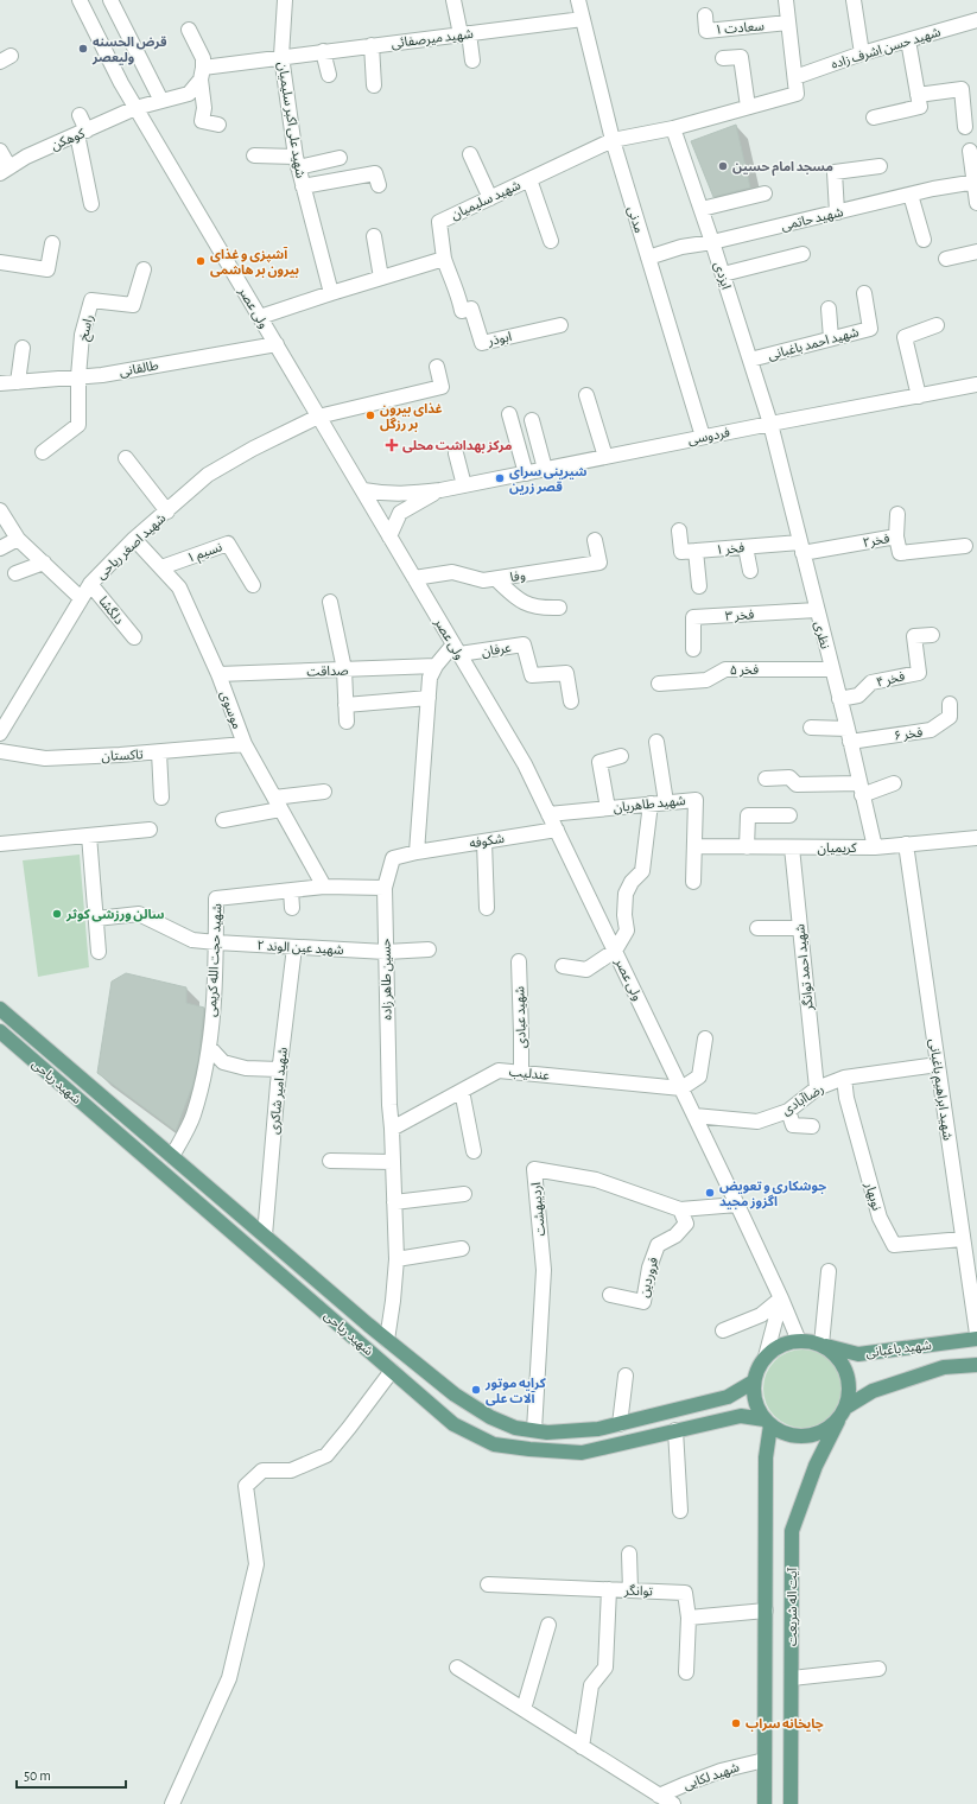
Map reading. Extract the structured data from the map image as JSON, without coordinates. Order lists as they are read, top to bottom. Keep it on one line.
{"streets":{"main road":["شهید ریاحی","شهید باغبانی","آیت اله شریعت"],"street":["سعادت ۱","شهید میرصفائی","شهید حسن اشرف زاده","شهید علی اکبر سلیمیان","کوهکن","شهید سلیمیان","شهید حاتمی","مدنی","ایزدی","ولی عصر","راسخ","ابوذر","شهید احمد باغبانی","طالقانی","فردوسی","فخر۲","شهید اصغر ریاحی","فخر ۱","نسیم ۱","وفا","دلگشا","فخر ۳","نظری","عرفان","فخر ۵","صداقت","فخر ۴","موسوی","فخر ۶","تاکستان","شهید طاهریان","شکوفه","کریمیان","شهید عین الوند ۲","شهید حجت الله کریمی","شهید احمد توانگر","حسین طاهر زاده","شهید عبادی","عندلیب","شهید ابراهیم باغبانی","شهید امیر شاکری","رضاآبادی","نوبهار","اردیبهشت","فروردین","توانگر","شهید لکایی"]},"crossings":[["شهید میرصفائی","شهید علی اکبر سلیمیان"],["شهید میرصفائی","کوهکن"],["شهید میرصفائی","مدنی"],["کوهکن","ولی عصر"],["شهید سلیمیان","مدنی"],["شهید سلیمیان","ابوذر"],["شهید حاتمی","مدنی"],["شهید حاتمی","ایزدی"],["مدنی","فردوسی"],["ایزدی","شهید احمد باغبانی"],["ایزدی","فردوسی"],["ایزدی","نظری"],["ولی عصر","طالقانی"],["ولی عصر","فردوسی"],["ولی عصر","شهید اصغر ریاحی"],["ولی عصر","وفا"],["ولی عصر","عرفان"],["ولی عصر","شهید طاهریان"],["ولی عصر","شکوفه"],["ولی عصر","عندلیب"],["ولی عصر","شهید ریاحی"],["ولی عصر","رضاآبادی"],["ولی عصر","اردیبهشت"],["ولی عصر","شهید باغبانی"],["ولی عصر","آیت اله شریعت"],["راسخ","طالقانی"],["فردوسی","نظری"],["فخر۲","فخر ۱"],["فخر۲","نظری"],["شهید اصغر ریاحی","دلگشا"],["شهید اصغر ریاحی","موسوی"],["فخر ۱","نظری"],["نسیم ۱","موسوی"],["فخر ۳","نظری"],["نظری","فخر ۵"],["نظری","فخر ۴"],["نظری","فخر ۶"],["نظری","کریمیان"],["صداقت","موسوی"],["موسوی","تاکستان"],["موسوی","شهید حجت الله کریمی"],["شهید طاهریان","کریمیان"],["شکوفه","حسین طاهر زاده"],["کریمیان","شهید احمد توانگر"],["کریمیان","شهید ابراهیم باغبانی"],["شهید عین الوند ۲","شهید حجت الله کریمی"],["شهید عین الوند ۲","حسین طاهر زاده"],["شهید عین الوند ۲","شهید امیر شاکری"],["شهید حجت الله کریمی","حسین طاهر زاده"],["شهید حجت الله کریمی","شهید ریاحی"],["شهید احمد توانگر","رضاآبادی"],["حسین طاهر زاده","عندلیب"],["حسین طاهر زاده","شهید ریاحی"],["شهید عبادی","عندلیب"],["شهید ریاحی","شهید امیر شاکری"],["شهید ریاحی","اردیبهشت"],["شهید ریاحی","شهید باغبانی"],["شهید ریاحی","آیت اله شریعت"],["شهید ابراهیم باغبانی","رضاآبادی"],["شهید ابراهیم باغبانی","نوبهار"],["رضاآبادی","نوبهار"],["اردیبهشت","فروردین"],["شهید باغبانی","آیت اله شریعت"],["آیت اله شریعت","شهید لکایی"]],"places":{"other":["قرض الحسنه ولیعصر","مسجد امام حسین","آشپزی و غذای بیرون بر هاشمی","غذای بیرون بر رزگل","شیرینی سرای قصر زرین","سالن ورزشی کوثر","جوشکاری و تعویض اگزوز مجید","کرایه موتور آلات علی","چایخانه سراب"],"health":["مرکز بهداشت محلی"]},"scale_bar":"50 m"}
